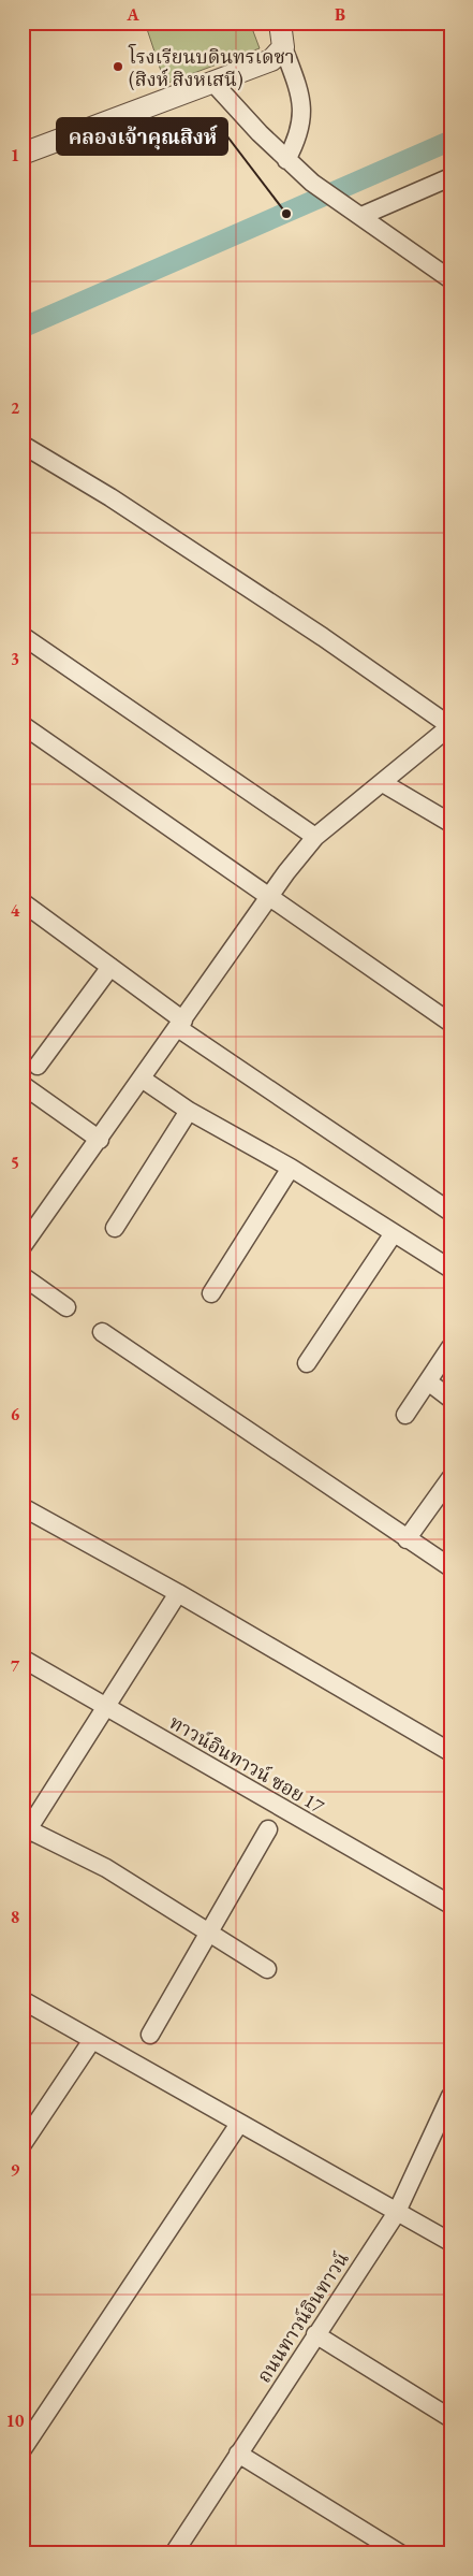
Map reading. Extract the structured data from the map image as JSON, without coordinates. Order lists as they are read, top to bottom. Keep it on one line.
{"streets":{"street":["ทาวน์อินทาวน์ ซอย 17","ถนนทาวน์อินทาวน์"]},"places":["โรงเรียนบดินทรเดชา (สิงห์ สิงหเสนี)","คลองเจ้าคุณสิงห์"],"grid":{"columns":["A","B"],"rows":["1","2","3","4","5","6","7","8","9","10"]}}
